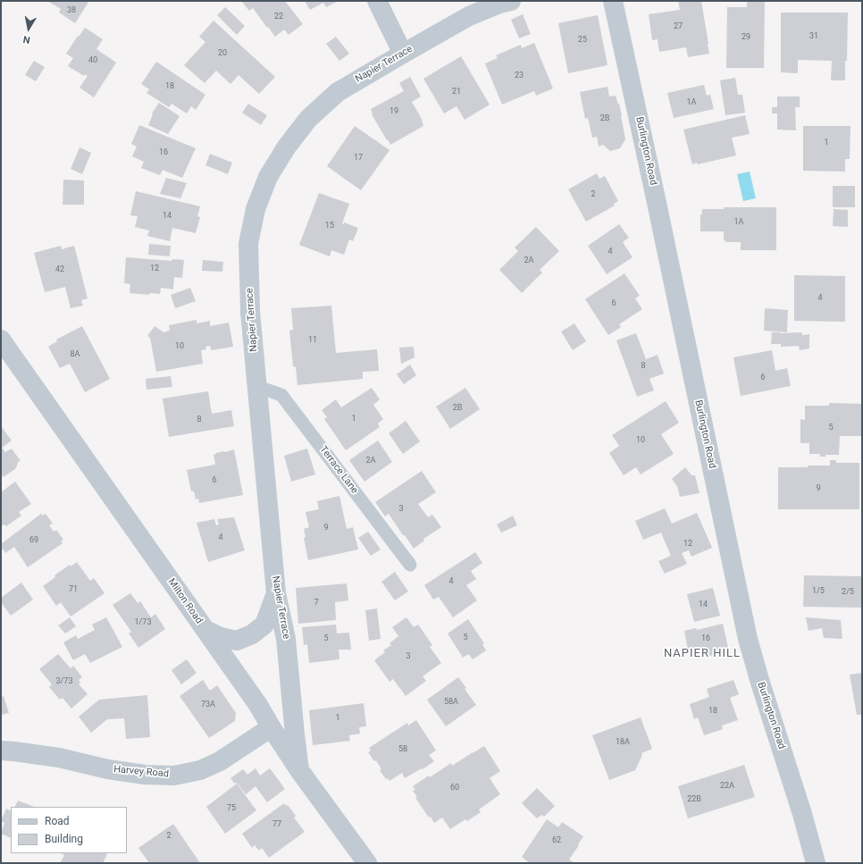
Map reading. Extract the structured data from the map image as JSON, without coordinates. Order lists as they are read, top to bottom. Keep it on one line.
{"streets":{"street":["Napier Terrace","Burlington Road","Milton Road","Harvey Road"],"lane":["Terrace Lane"]},"crossings":[["Napier Terrace","Terrace Lane"],["Napier Terrace","Milton Road"],["Milton Road","Harvey Road"]],"districts":["NAPIER HILL"],"house_numbers":["38","22","27","31","29","25","20","40","23","18","21","1A","19","2B","1","16","17","2","14","1A","15","4","2A","12","42","4","6","11","10","8A","8","6","2B","1","8","5","10","2A","6","9","3","9","4","69","12","4","71","1/5","2/5","7","14","1/73","5","5","16","3","3/73","58A","73A","18","1","18A","58","22A","60","22B","75","77","2","62"],"legend":["Road","Building"],"north":"bottom"}
